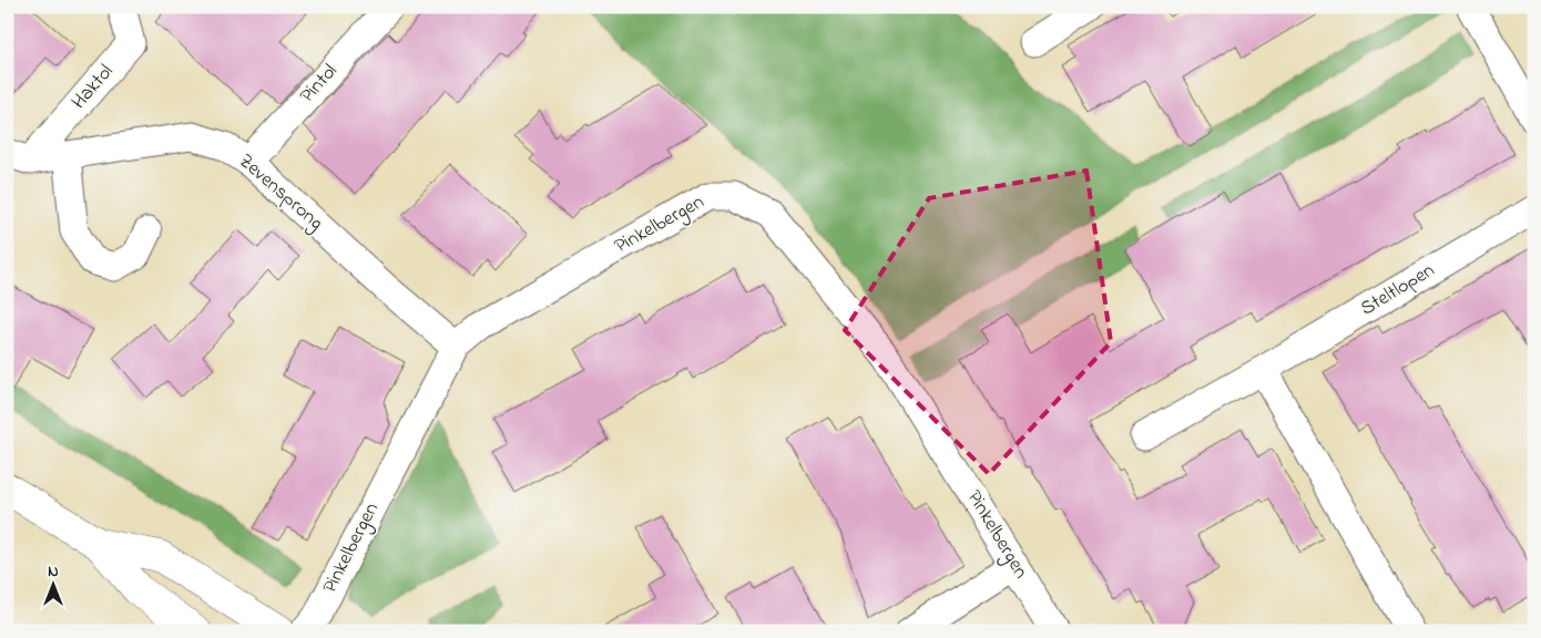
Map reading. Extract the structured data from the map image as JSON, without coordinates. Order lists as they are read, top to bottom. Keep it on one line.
{"streets":{"street":["Pintol","Haktol","Zevensprong","Pinkelbergen","Steltlopen"]},"crossings":[["Pintol","Zevensprong"],["Haktol","Zevensprong"],["Zevensprong","Pinkelbergen"]],"north":"top"}
